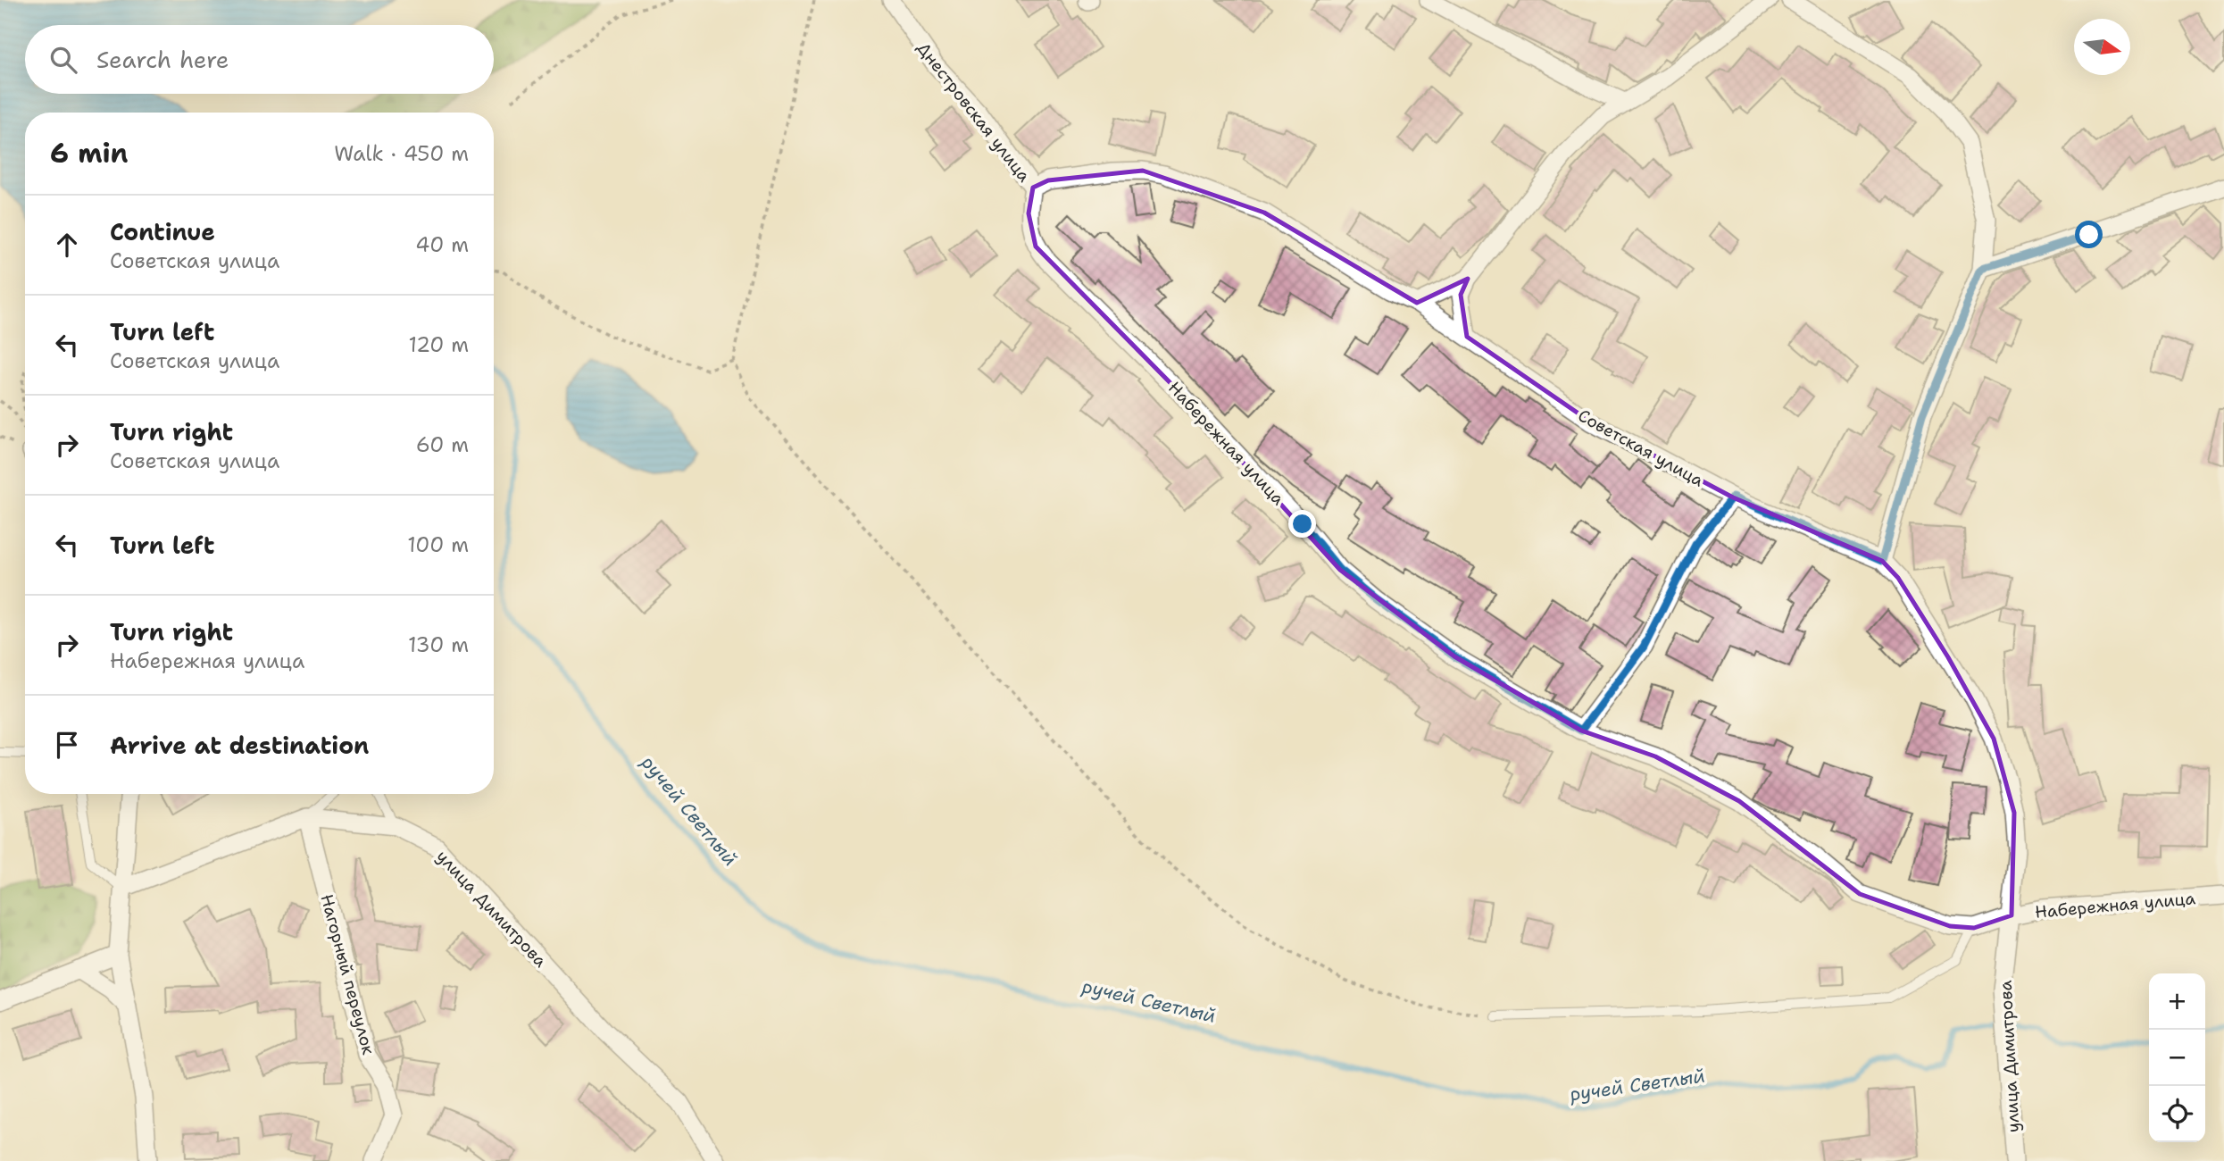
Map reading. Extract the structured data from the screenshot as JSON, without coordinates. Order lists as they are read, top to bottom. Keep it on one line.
{"streets":{"street":["Днестровская улица","Набережная улица","Советская улица","улица Димитрова","Нагорный переулок"]},"crossings":[["Днестровская улица","Набережная улица"],["Днестровская улица","Советская улица"],["Набережная улица","Советская улица"],["Набережная улица","улица Димитрова"],["Советская улица","улица Димитрова"],["улица Димитрова","Нагорный переулок"]],"water":["ручей Светлый"],"north":"right","page":{"search":"Search here","heading":["6 min","Walk · 450 m"],"list":[["Continue","Советская улица","40 m"],["Turn left","Советская улица","120 m"],["Turn right","Советская улица","60 m"],["Turn left","100 m"],["Turn right","Набережная улица","130 m"],"Arrive at destination"],"map_buttons":["+","−"]}}
